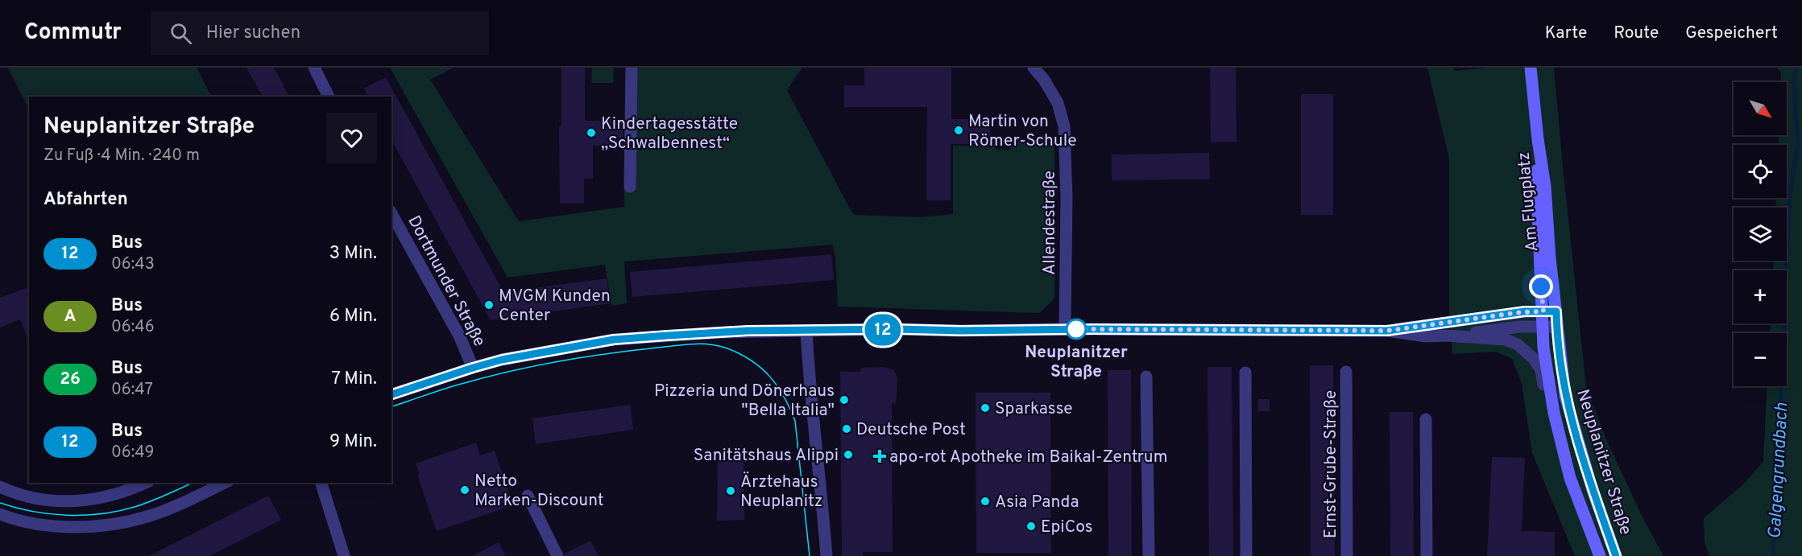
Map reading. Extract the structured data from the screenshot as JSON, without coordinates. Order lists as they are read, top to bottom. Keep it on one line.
{"streets":{"main road":["Am Flugplatz","Neuplanitzer Straße"],"street":["Allendestraße","Dortmunder Straße","Ernst-Grube-Straße"]},"crossings":[["Am Flugplatz","Neuplanitzer Straße"],["Allendestraße","Neuplanitzer Straße"],["Dortmunder Straße","Neuplanitzer Straße"]],"water":["Galgengrundbach"],"places":{"other":["Martin von Römer-Schule","Kindertagesstätte „Schwalbennest“","MVGM Kunden Center","Neuplanitzer Straße","Pizzeria und Dönerhaus \"Bella Italia\"","Sparkasse","Deutsche Post","Sanitätshaus Alippi","Netto Marken-Discount","Ärztehaus Neuplanitz","Asia Panda","EpiCos"],"health":["apo-rot Apotheke im Baikal-Zentrum"]},"lines":["bus line 12"],"north":"bottom right","page":{"header":"Commutr","search":"Hier suchen","nav":["Karte","Route","Gespeichert"],"on_map":"12","map_buttons":["+","−"],"heading":[["Neuplanitzer Straße","Zu Fuß · 4 Min. · 240 m"],"Abfahrten"],"list":[{"mark":"12","name":"Bus","note":"06:43","value":"3 Min."},{"mark":"A","name":"Bus","note":"06:46","value":"6 Min."},{"mark":"26","name":"Bus","note":"06:47","value":"7 Min."},{"mark":"12","name":"Bus","note":"06:49","value":"9 Min."}]}}
